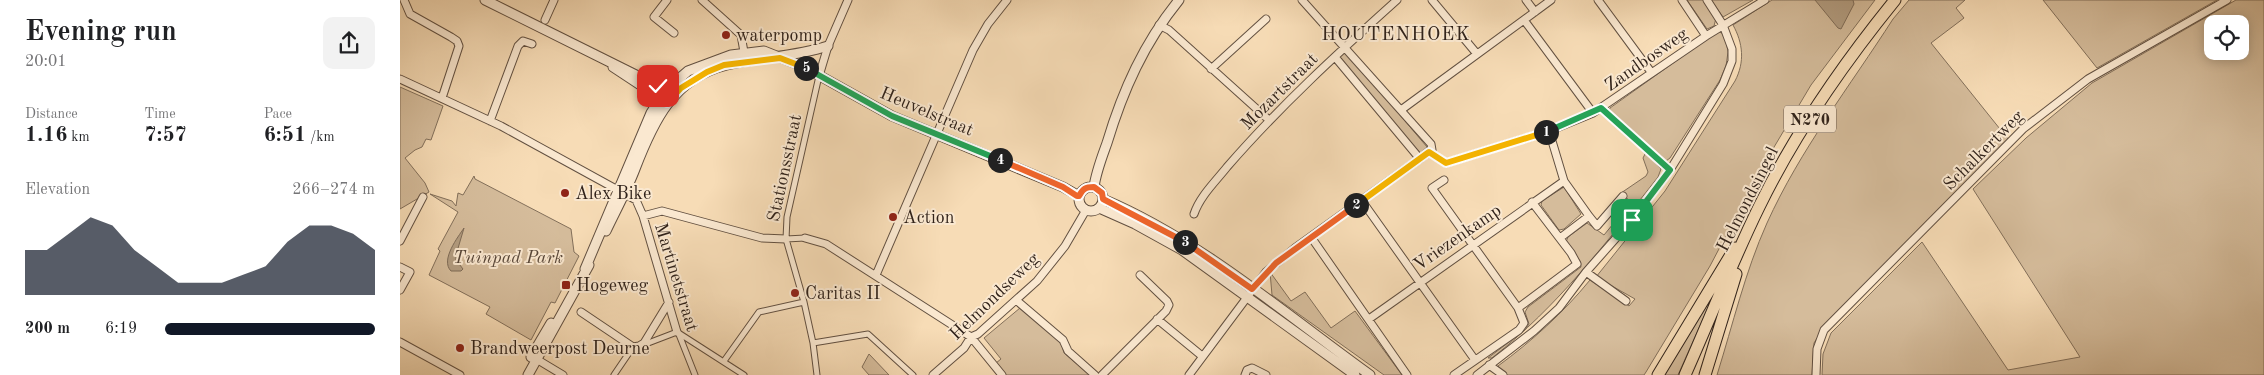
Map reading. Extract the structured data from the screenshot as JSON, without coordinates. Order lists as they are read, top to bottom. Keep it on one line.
{"streets":{"main road":["N270","Helmondsingel"],"street":["Zandbosweg","Mozartstraat","Heuvelstraat","Schalkertweg","Stationsstraat","Vriezenkamp","Martinetstraat","Helmondseweg"]},"crossings":[["Heuvelstraat","Stationsstraat"],["Heuvelstraat","Helmondseweg"],["N270","Helmondsingel"]],"districts":["HOUTENHOEK"],"parks":["Tuinpad Park"],"places":{"other":["waterpomp","Alex Bike","Action","Caritas II","Brandweerpost Deurne"],"transit":["Hogeweg"]},"page":{"heading":["Evening run","20:01"],"pins":["5","1","4","2","3"],"stats":[["Distance","1.16 km"],["Time","7:57"],["Pace","6:51 /km"]],"chart":["Elevation","266–274 m"],"list":[{"name":"200 m","note":"6:19"}]}}
